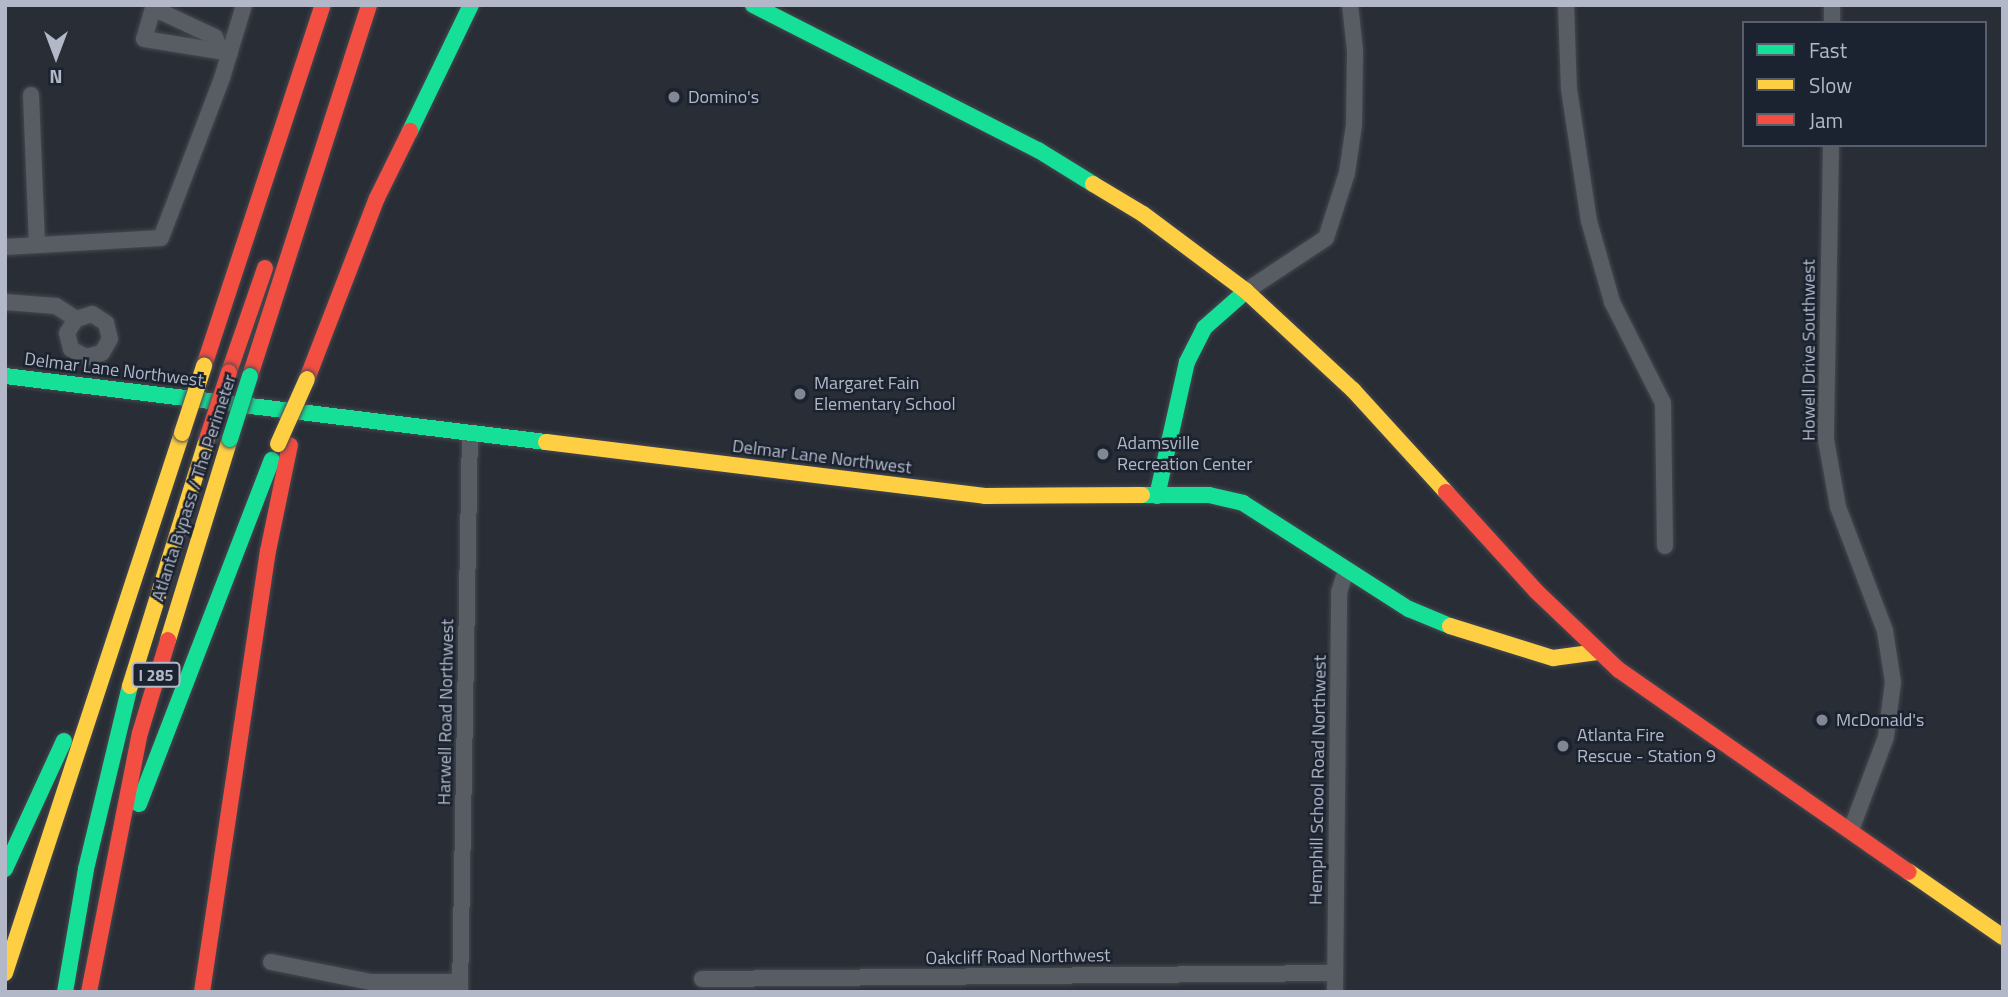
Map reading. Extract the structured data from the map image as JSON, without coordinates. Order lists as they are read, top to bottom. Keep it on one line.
{"streets":{"main road":["Delmar Lane Northwest","Atlanta Bypass / The Perimeter","I 285"],"street":["Howell Drive Southwest","Harwell Road Northwest","Hemphill School Road Northwest","Oakcliff Road Northwest"]},"crossings":[["Delmar Lane Northwest","Harwell Road Northwest"],["Delmar Lane Northwest","Hemphill School Road Northwest"],["Hemphill School Road Northwest","Oakcliff Road Northwest"]],"places":["Domino's","Margaret Fain Elementary School","Adamsville Recreation Center","McDonald's","Atlanta Fire Rescue - Station 9"],"legend":["Fast","Slow","Jam"],"north":"bottom"}
